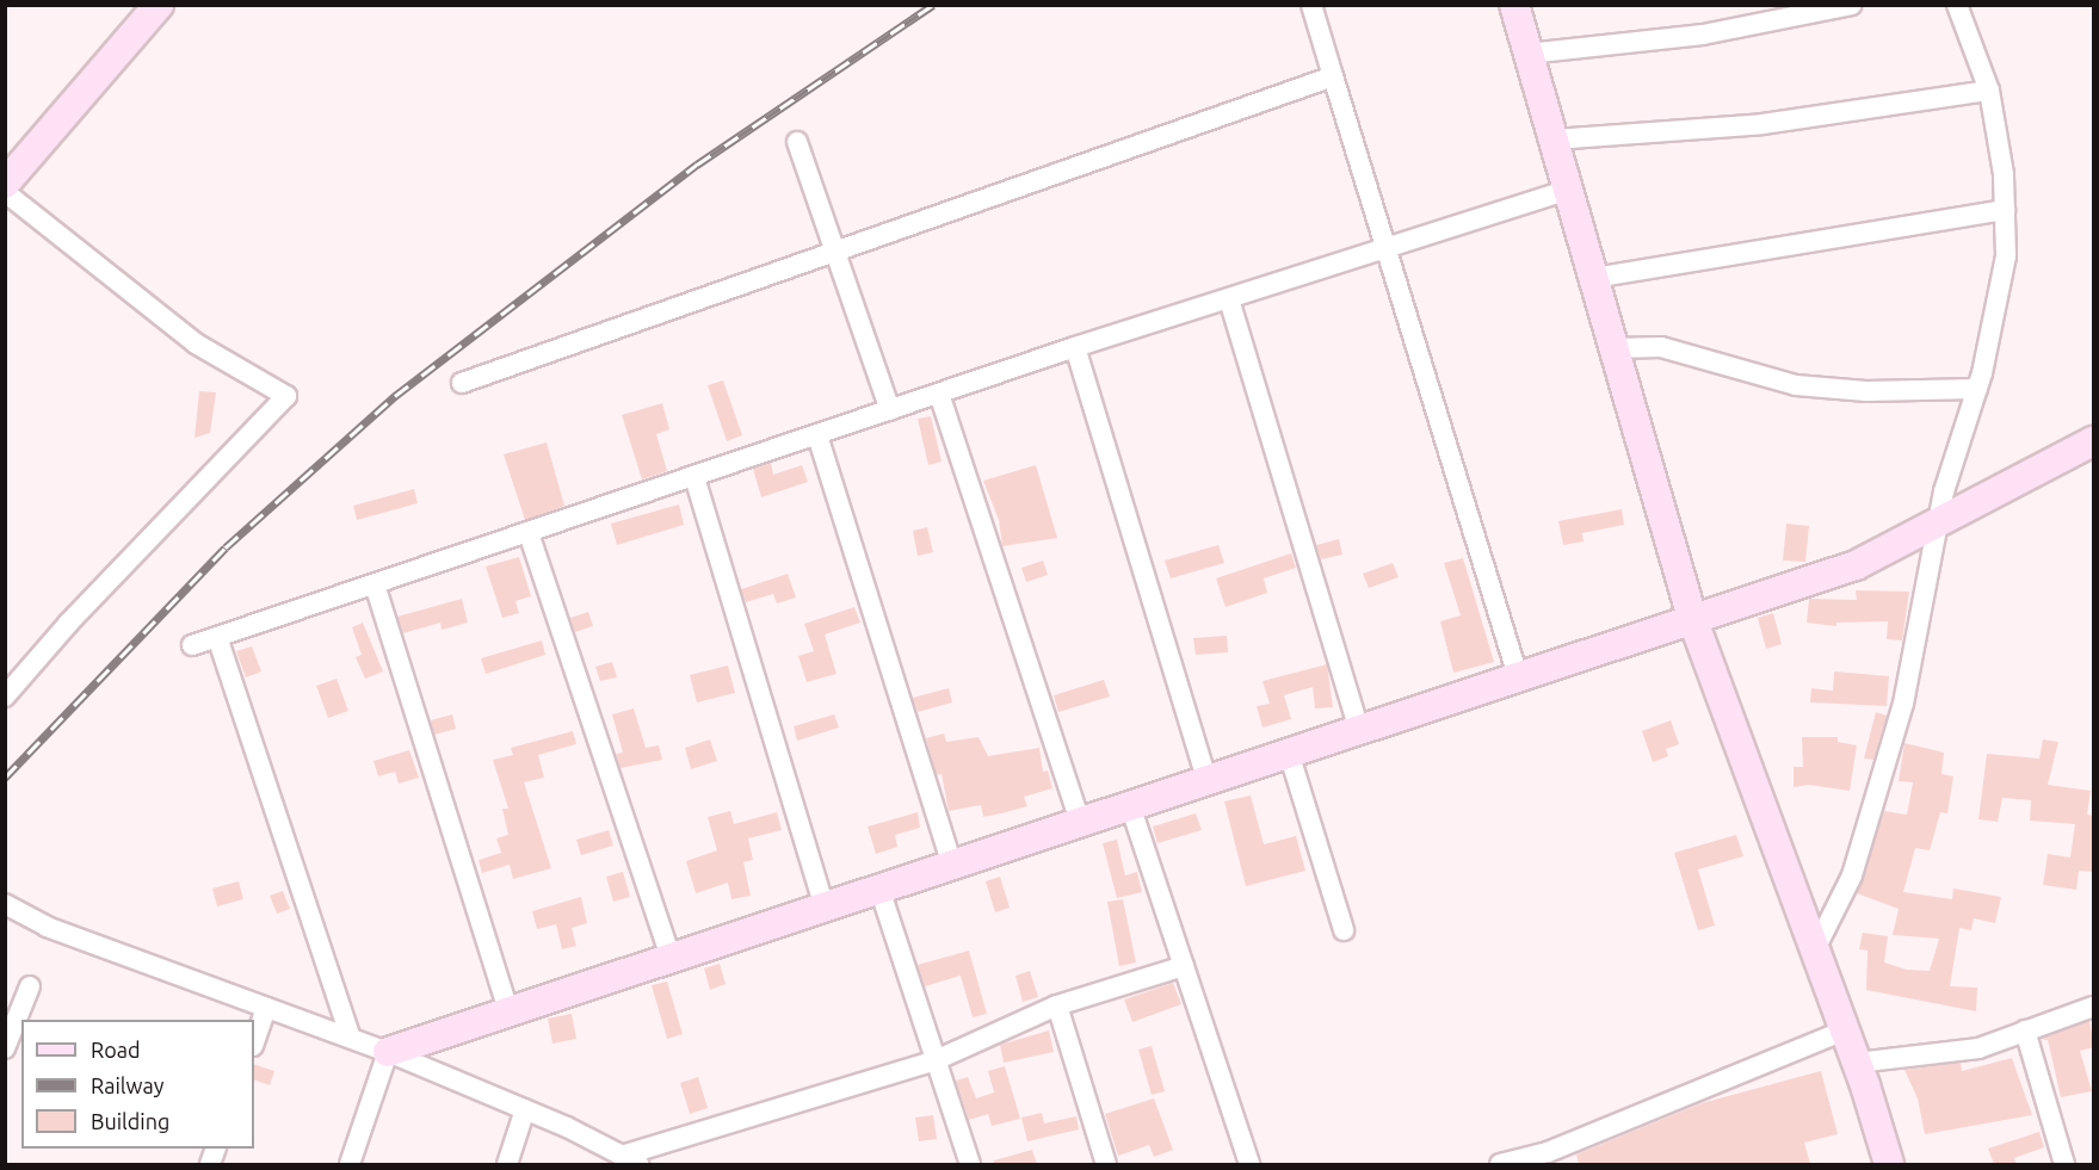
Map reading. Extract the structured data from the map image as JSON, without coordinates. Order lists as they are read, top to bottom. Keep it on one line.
{"legend":["Road","Railway","Building"]}
